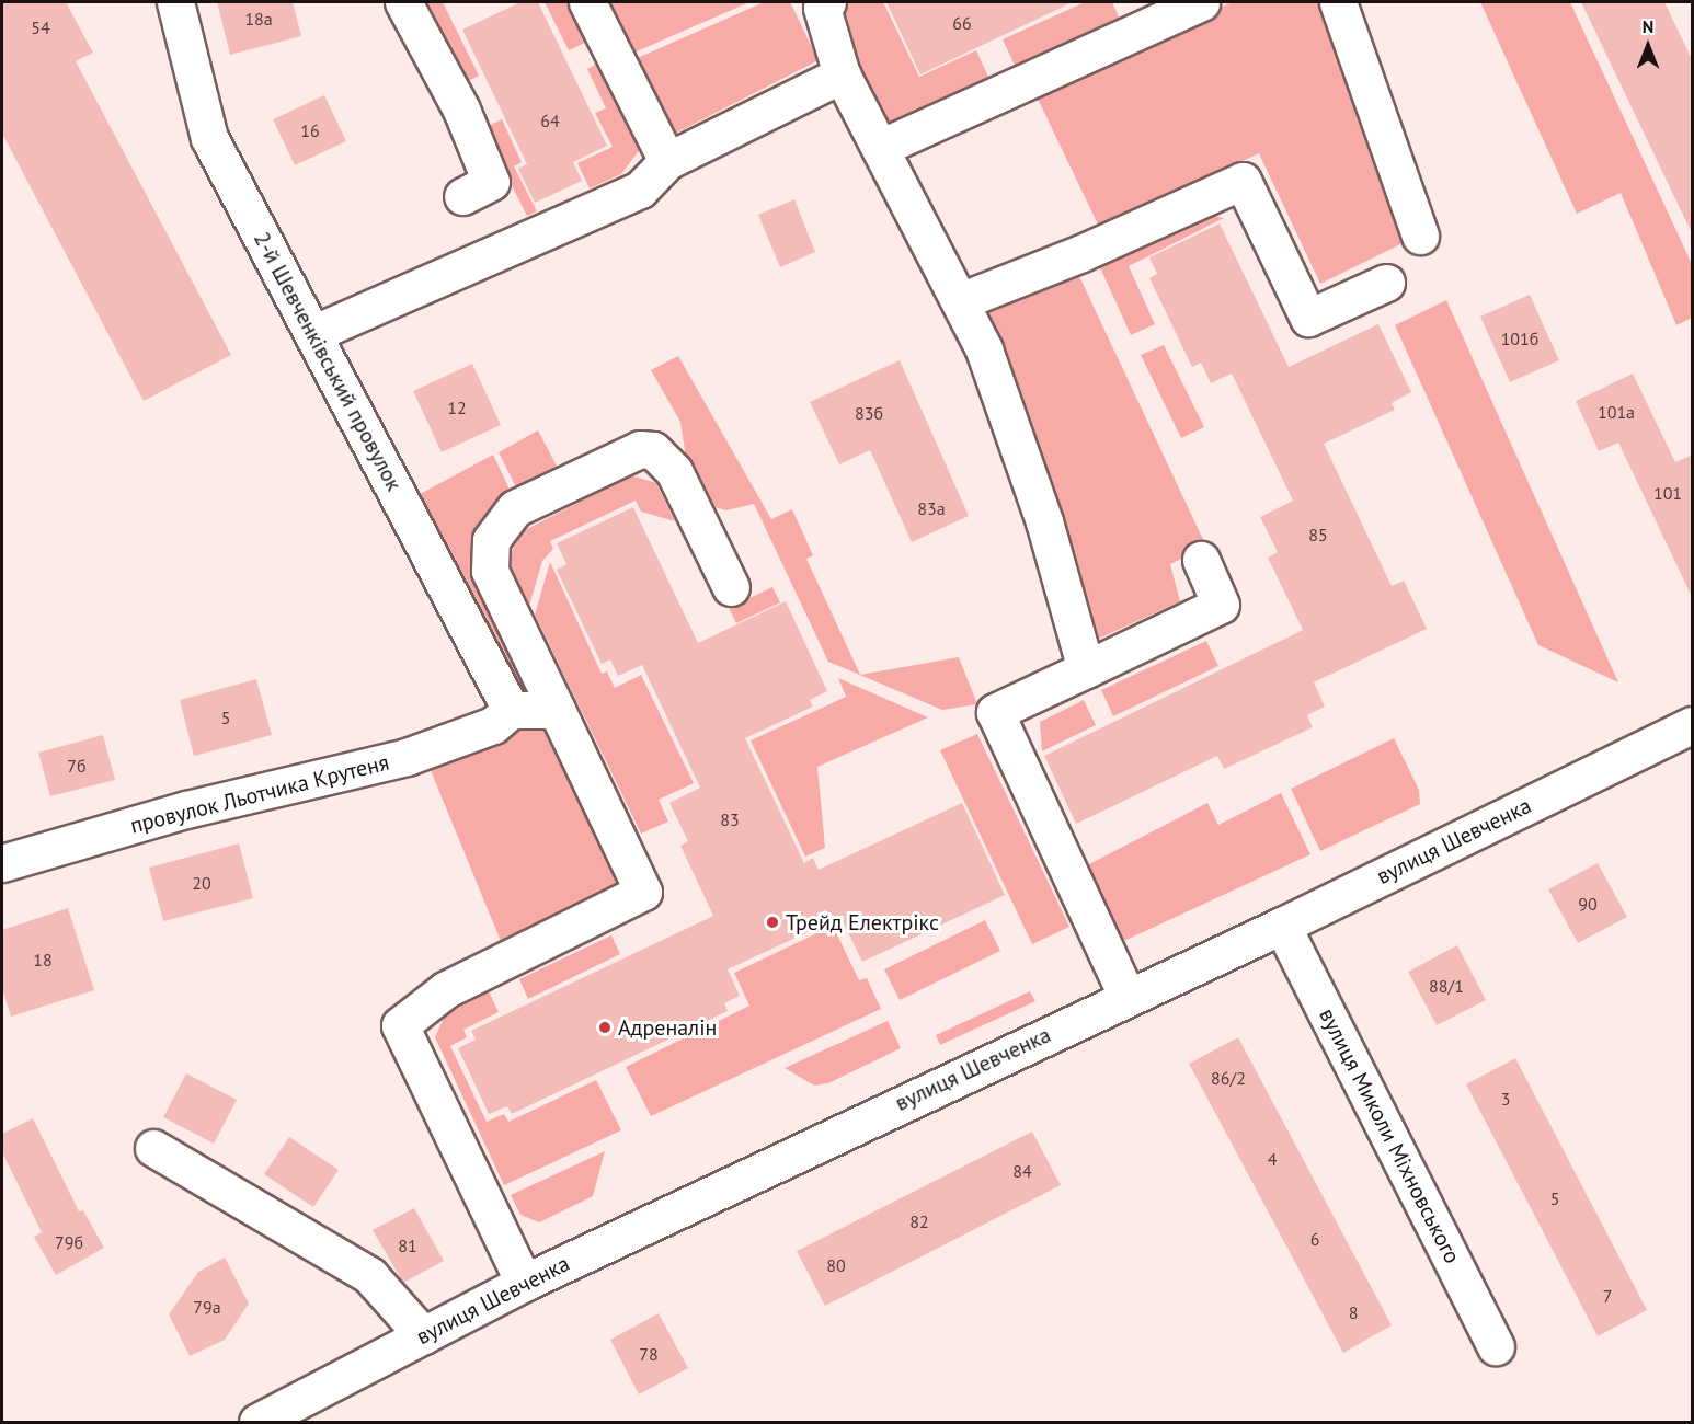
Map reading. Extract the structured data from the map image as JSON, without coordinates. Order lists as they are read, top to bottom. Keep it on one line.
{"streets":{"street":["2-й Шевченківський провулок","провулок Льотчика Крутеня","вулиця Шевченка","вулиця Миколи Міхновського"]},"crossings":[["2-й Шевченківський провулок","провулок Льотчика Крутеня"],["вулиця Шевченка","вулиця Миколи Міхновського"]],"places":["Трейд Електрікс","Адреналін"],"house_numbers":["18а","66","54","64","16","101б","12","101а","83б","101","83а","85","5","7б","83","20","90","18","88/1","86/2","3","4","84","5","82","6","79б","81","80","7","79а","8","78"],"north":"top"}
